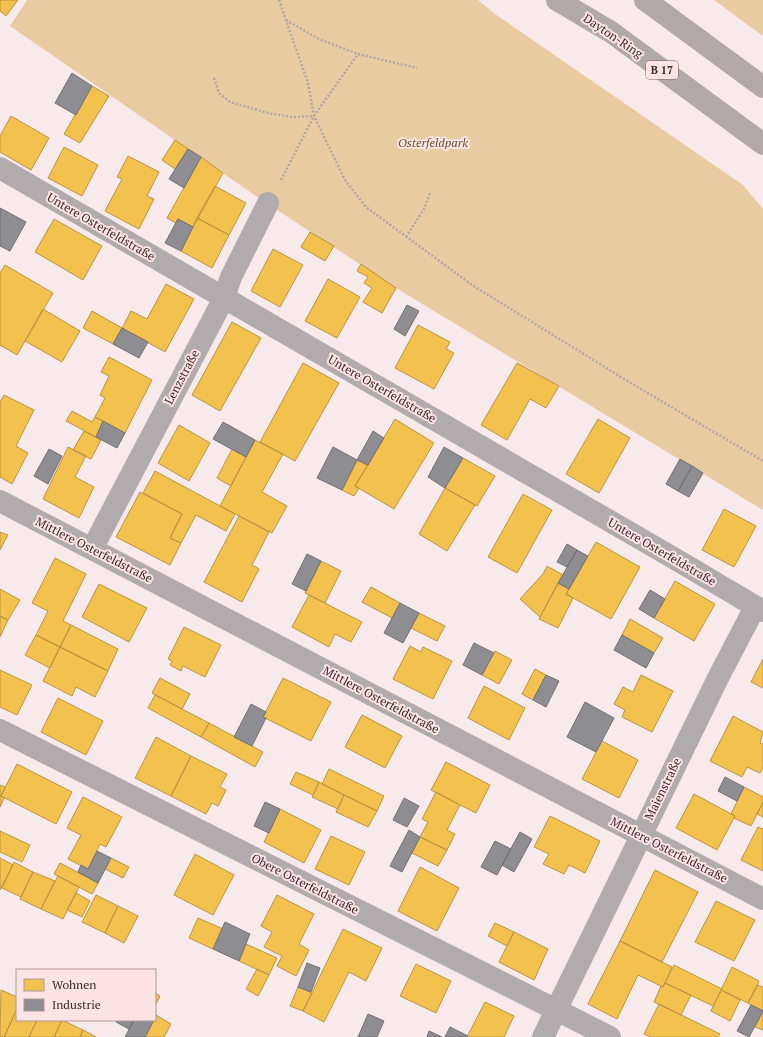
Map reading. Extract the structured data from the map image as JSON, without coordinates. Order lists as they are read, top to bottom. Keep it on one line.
{"streets":{"highway":["Dayton-Ring","B 17"],"street":["Untere Osterfeldstraße","Lenzstraße","Mittlere Osterfeldstraße","Maienstraße","Obere Osterfeldstraße"]},"crossings":[["Untere Osterfeldstraße","Lenzstraße"],["Untere Osterfeldstraße","Maienstraße"],["Lenzstraße","Mittlere Osterfeldstraße"],["Mittlere Osterfeldstraße","Maienstraße"],["Maienstraße","Obere Osterfeldstraße"]],"parks":["Osterfeldpark"],"legend":["Wohnen","Industrie"]}
